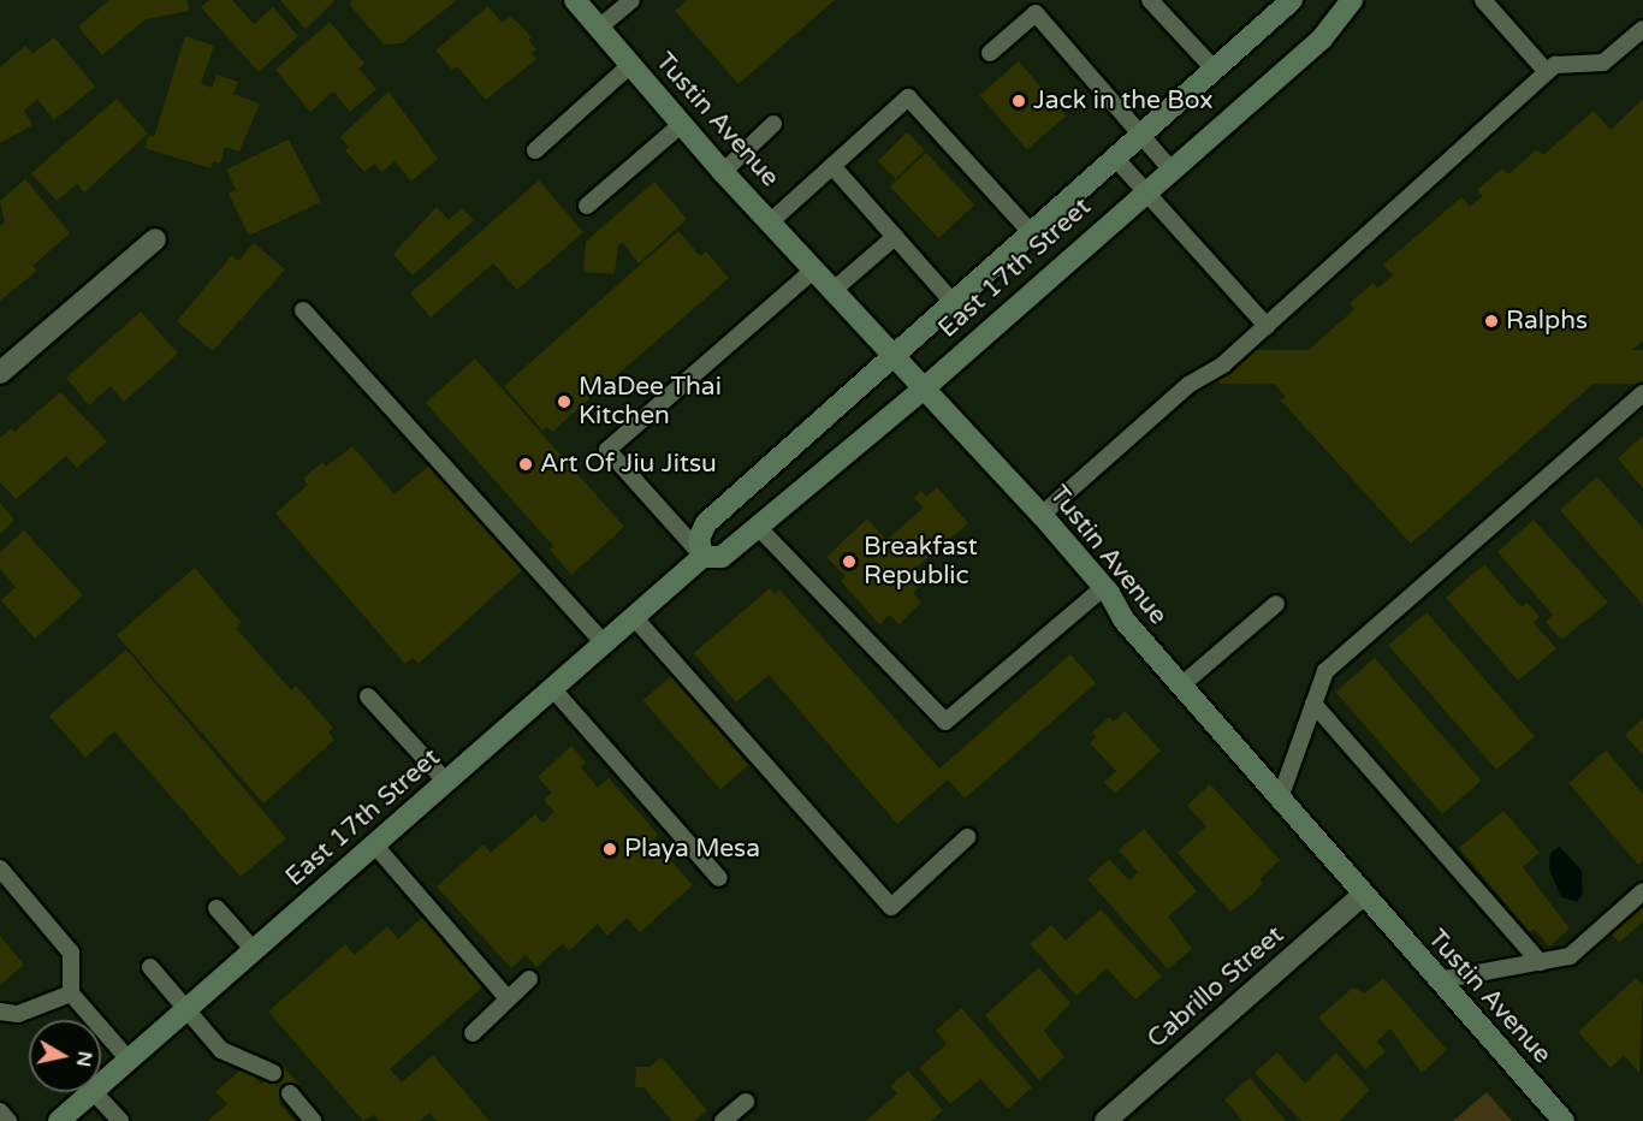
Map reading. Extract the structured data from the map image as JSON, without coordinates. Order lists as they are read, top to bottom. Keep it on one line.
{"streets":{"main road":["Tustin Avenue","East 17th Street"],"street":["Cabrillo Street"]},"crossings":[["Tustin Avenue","East 17th Street"],["Tustin Avenue","Cabrillo Street"]],"places":["Jack in the Box","Ralphs","MaDee Thai Kitchen","Art Of Jiu Jitsu","Breakfast Republic","Playa Mesa"],"north":"right"}
